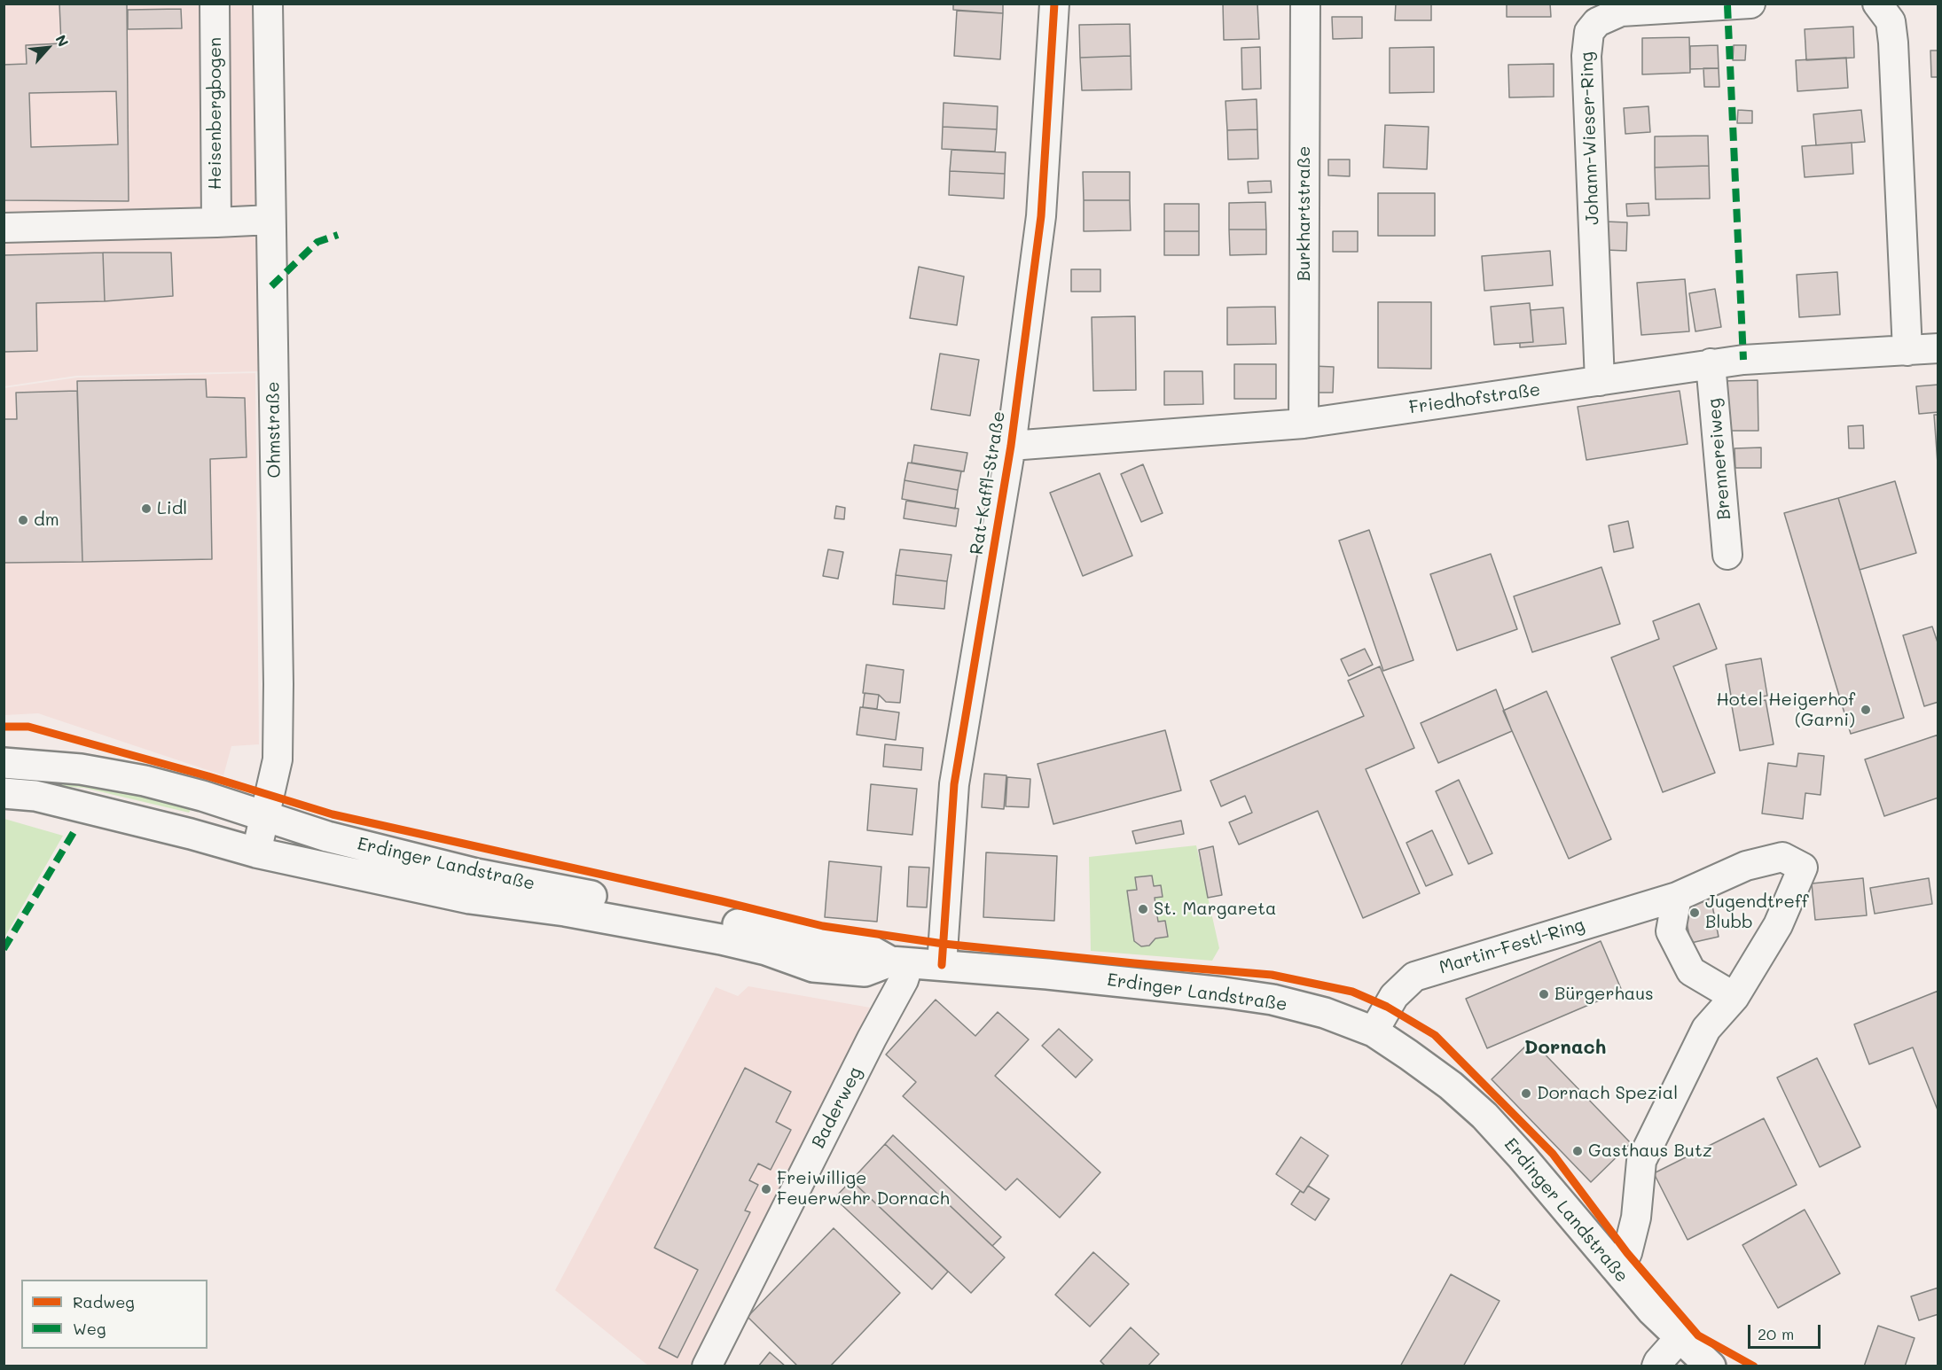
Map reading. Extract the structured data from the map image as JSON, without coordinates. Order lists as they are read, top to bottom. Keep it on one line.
{"streets":{"street":["Heisenbergbogen","Johann-Wieser-Ring","Burkhartstraße","Friedhofstraße","Ohmstraße","Brennereiweg","Rat-Kaffl-Straße","Erdinger Landstraße","Martin-Festl-Ring","Baderweg"]},"crossings":[["Johann-Wieser-Ring","Friedhofstraße"],["Burkhartstraße","Friedhofstraße"],["Friedhofstraße","Brennereiweg"],["Friedhofstraße","Rat-Kaffl-Straße"],["Ohmstraße","Erdinger Landstraße"],["Rat-Kaffl-Straße","Erdinger Landstraße"],["Erdinger Landstraße","Martin-Festl-Ring"],["Erdinger Landstraße","Baderweg"]],"districts":["Dornach"],"places":["Lidl","dm","Hotel Heigerhof (Garni)","St. Margareta","Jugendtreff Blubb","Bürgerhaus","Dornach Spezial","Gasthaus Butz","Freiwillige Feuerwehr Dornach"],"legend":["Radweg","Weg"],"scale_bar":"20 m","north":"top right"}
